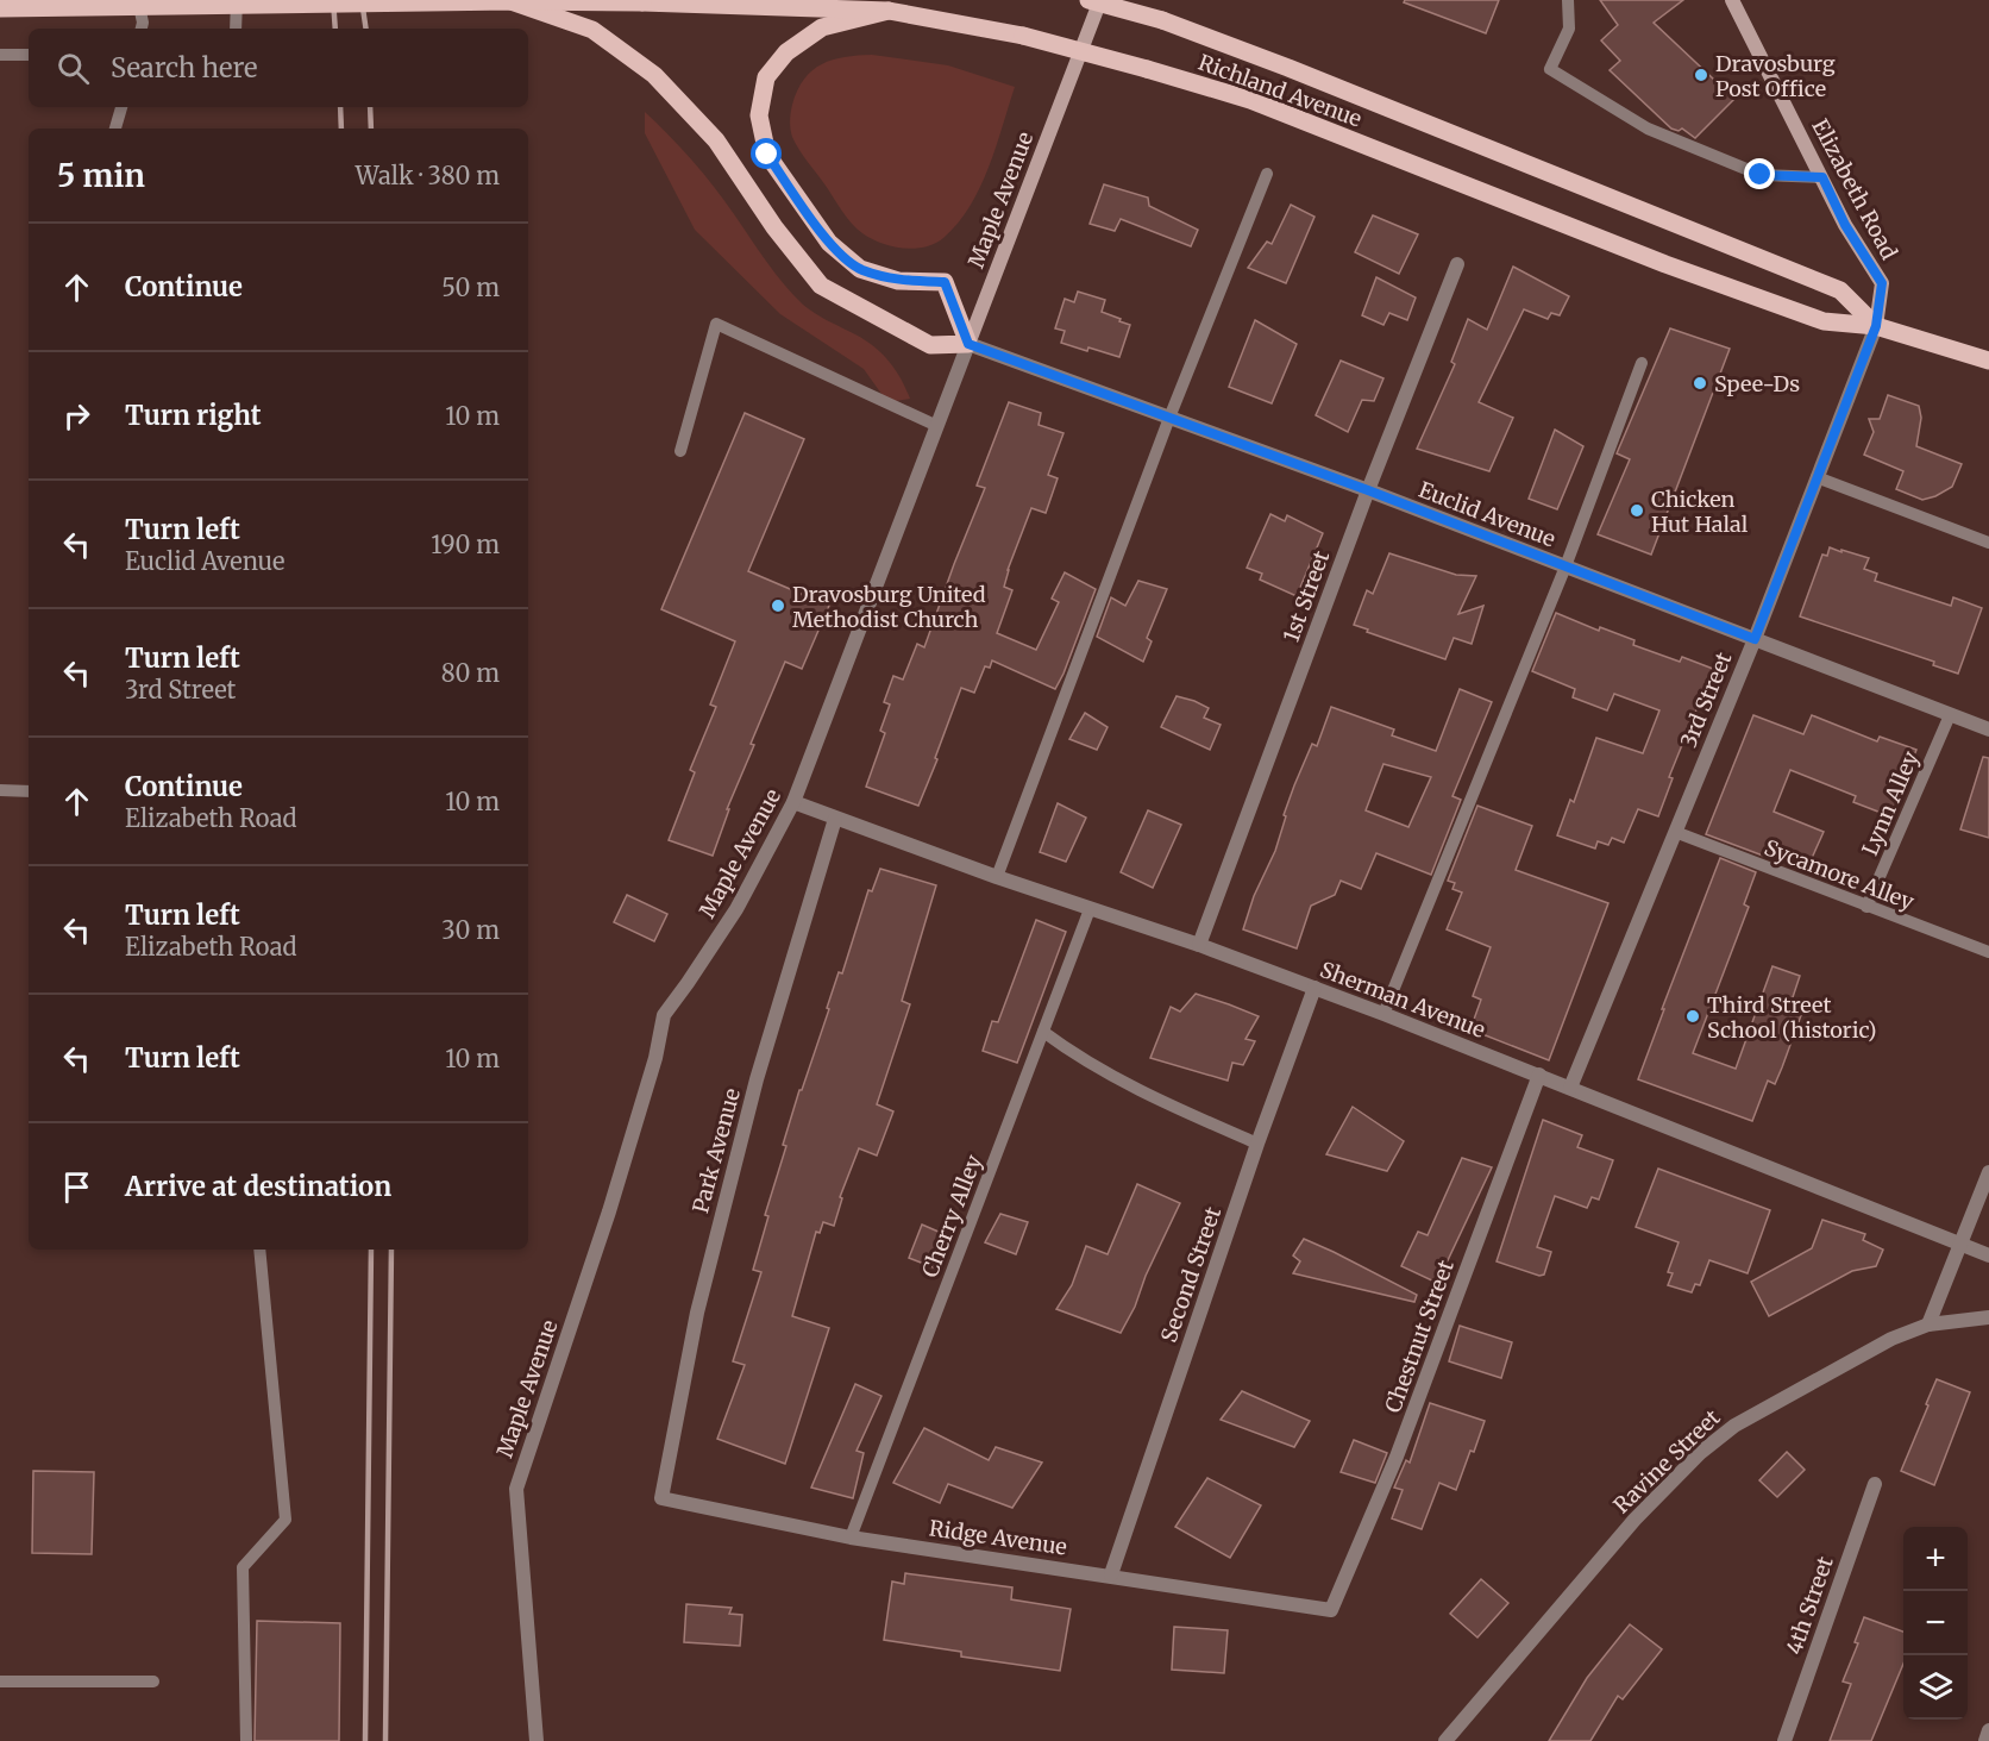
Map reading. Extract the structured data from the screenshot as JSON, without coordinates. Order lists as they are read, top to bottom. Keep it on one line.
{"streets":{"main road":["Richland Avenue","Elizabeth Road","Maple Avenue"],"street":["Euclid Avenue","1st Street","3rd Street","Sherman Avenue","Park Avenue","Second Street","Chestnut Street","Ravine Street","Ridge Avenue","4th Street"],"lane":["Lynn Alley","Sycamore Alley","Cherry Alley"]},"crossings":[["Richland Avenue","Elizabeth Road"],["Richland Avenue","3rd Street"],["Elizabeth Road","3rd Street"],["Maple Avenue","Euclid Avenue"],["Maple Avenue","Sherman Avenue"],["Euclid Avenue","1st Street"],["Euclid Avenue","3rd Street"],["Euclid Avenue","Lynn Alley"],["1st Street","Sherman Avenue"],["3rd Street","Sycamore Alley"],["3rd Street","Sherman Avenue"],["Lynn Alley","Sycamore Alley"],["Sherman Avenue","Park Avenue"],["Sherman Avenue","Cherry Alley"],["Sherman Avenue","Second Street"],["Sherman Avenue","Chestnut Street"],["Park Avenue","Ridge Avenue"],["Cherry Alley","Ridge Avenue"],["Second Street","Ridge Avenue"],["Chestnut Street","Ridge Avenue"]],"places":["Dravosburg Post Office","Spee-Ds","Chicken Hut Halal","Dravosburg United Methodist Church","Third Street School (historic)"],"page":{"search":"Search here","heading":["5 min","Walk · 380 m"],"list":[["Continue","50 m"],["Turn right","10 m"],["Turn left","Euclid Avenue","190 m"],["Turn left","3rd Street","80 m"],["Continue","Elizabeth Road","10 m"],["Turn left","Elizabeth Road","30 m"],["Turn left","10 m"],"Arrive at destination"],"map_buttons":["+","−"]}}
